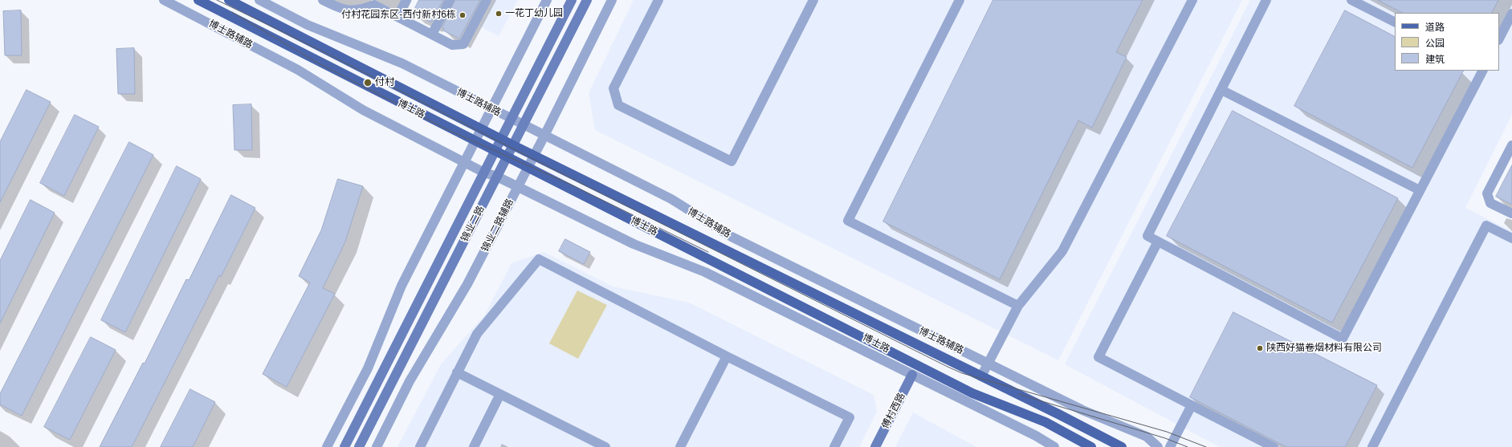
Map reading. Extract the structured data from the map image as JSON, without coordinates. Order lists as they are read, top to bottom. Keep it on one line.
{"streets":{"main road":["博士路","锦业二路","傅村西路"],"street":["博士路辅路","锦业二路辅路"]},"crossings":[["博士路辅路","锦业二路"],["博士路辅路","锦业二路辅路"],["博士路辅路","傅村西路"],["博士路","锦业二路"],["博士路","锦业二路辅路"]],"places":["一花丁幼儿园","付村花园东区-西付新村6栋","付村","陕西好猫卷烟材料有限公司"],"legend":["道路","公园","建筑"]}
